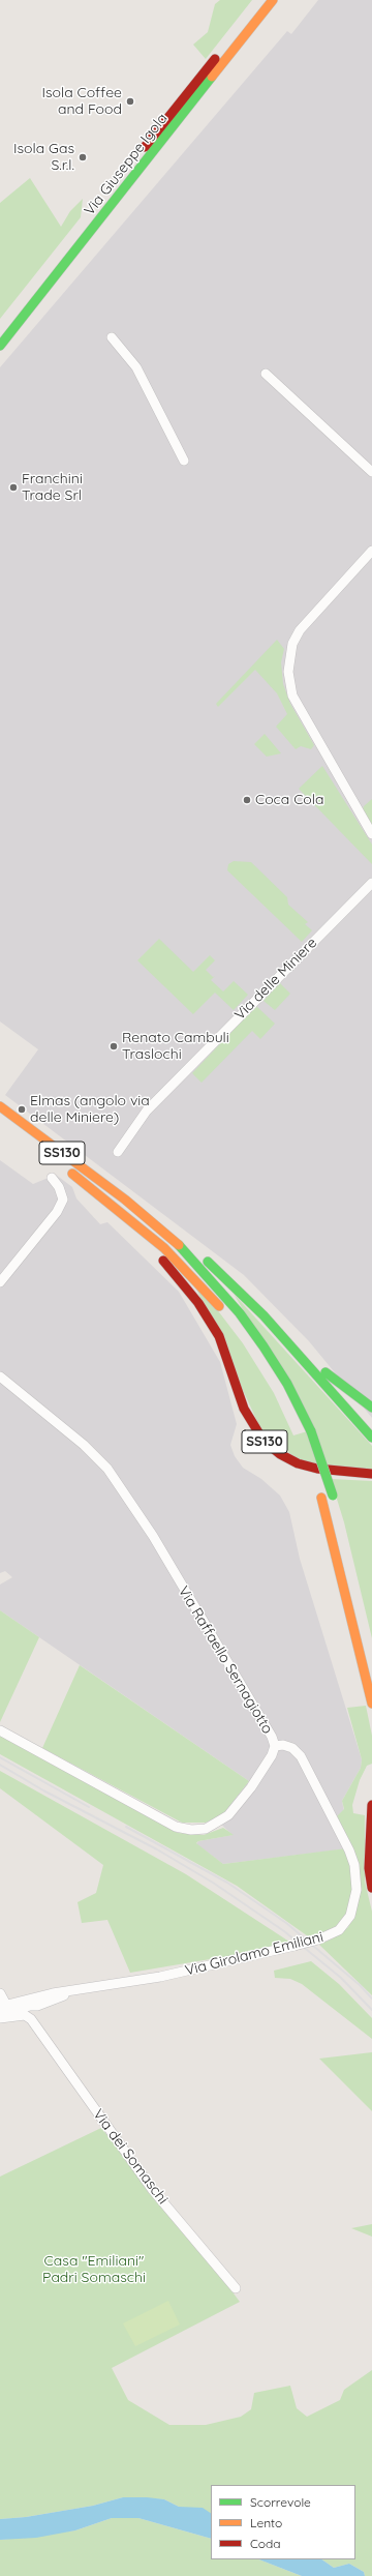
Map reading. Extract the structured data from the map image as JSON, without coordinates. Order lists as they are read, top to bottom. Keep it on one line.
{"streets":{"main road":["Via Giuseppe Igola","SS130"],"street":["Via delle Miniere","Via Raffaello Sernagiotto","Via Girolamo Emiliani","Via dei Somaschi"]},"crossings":[["Via Raffaello Sernagiotto","Via Girolamo Emiliani"]],"parks":["Casa \"Emiliani\" Padri Somaschi"],"places":["Isola Coffee and Food","Isola Gas S.r.l.","Franchini Trade Srl","Coca Cola","Renato Cambuli Traslochi","Elmas (angolo via delle Miniere)"],"legend":["Scorrevole","Lento","Coda"]}
